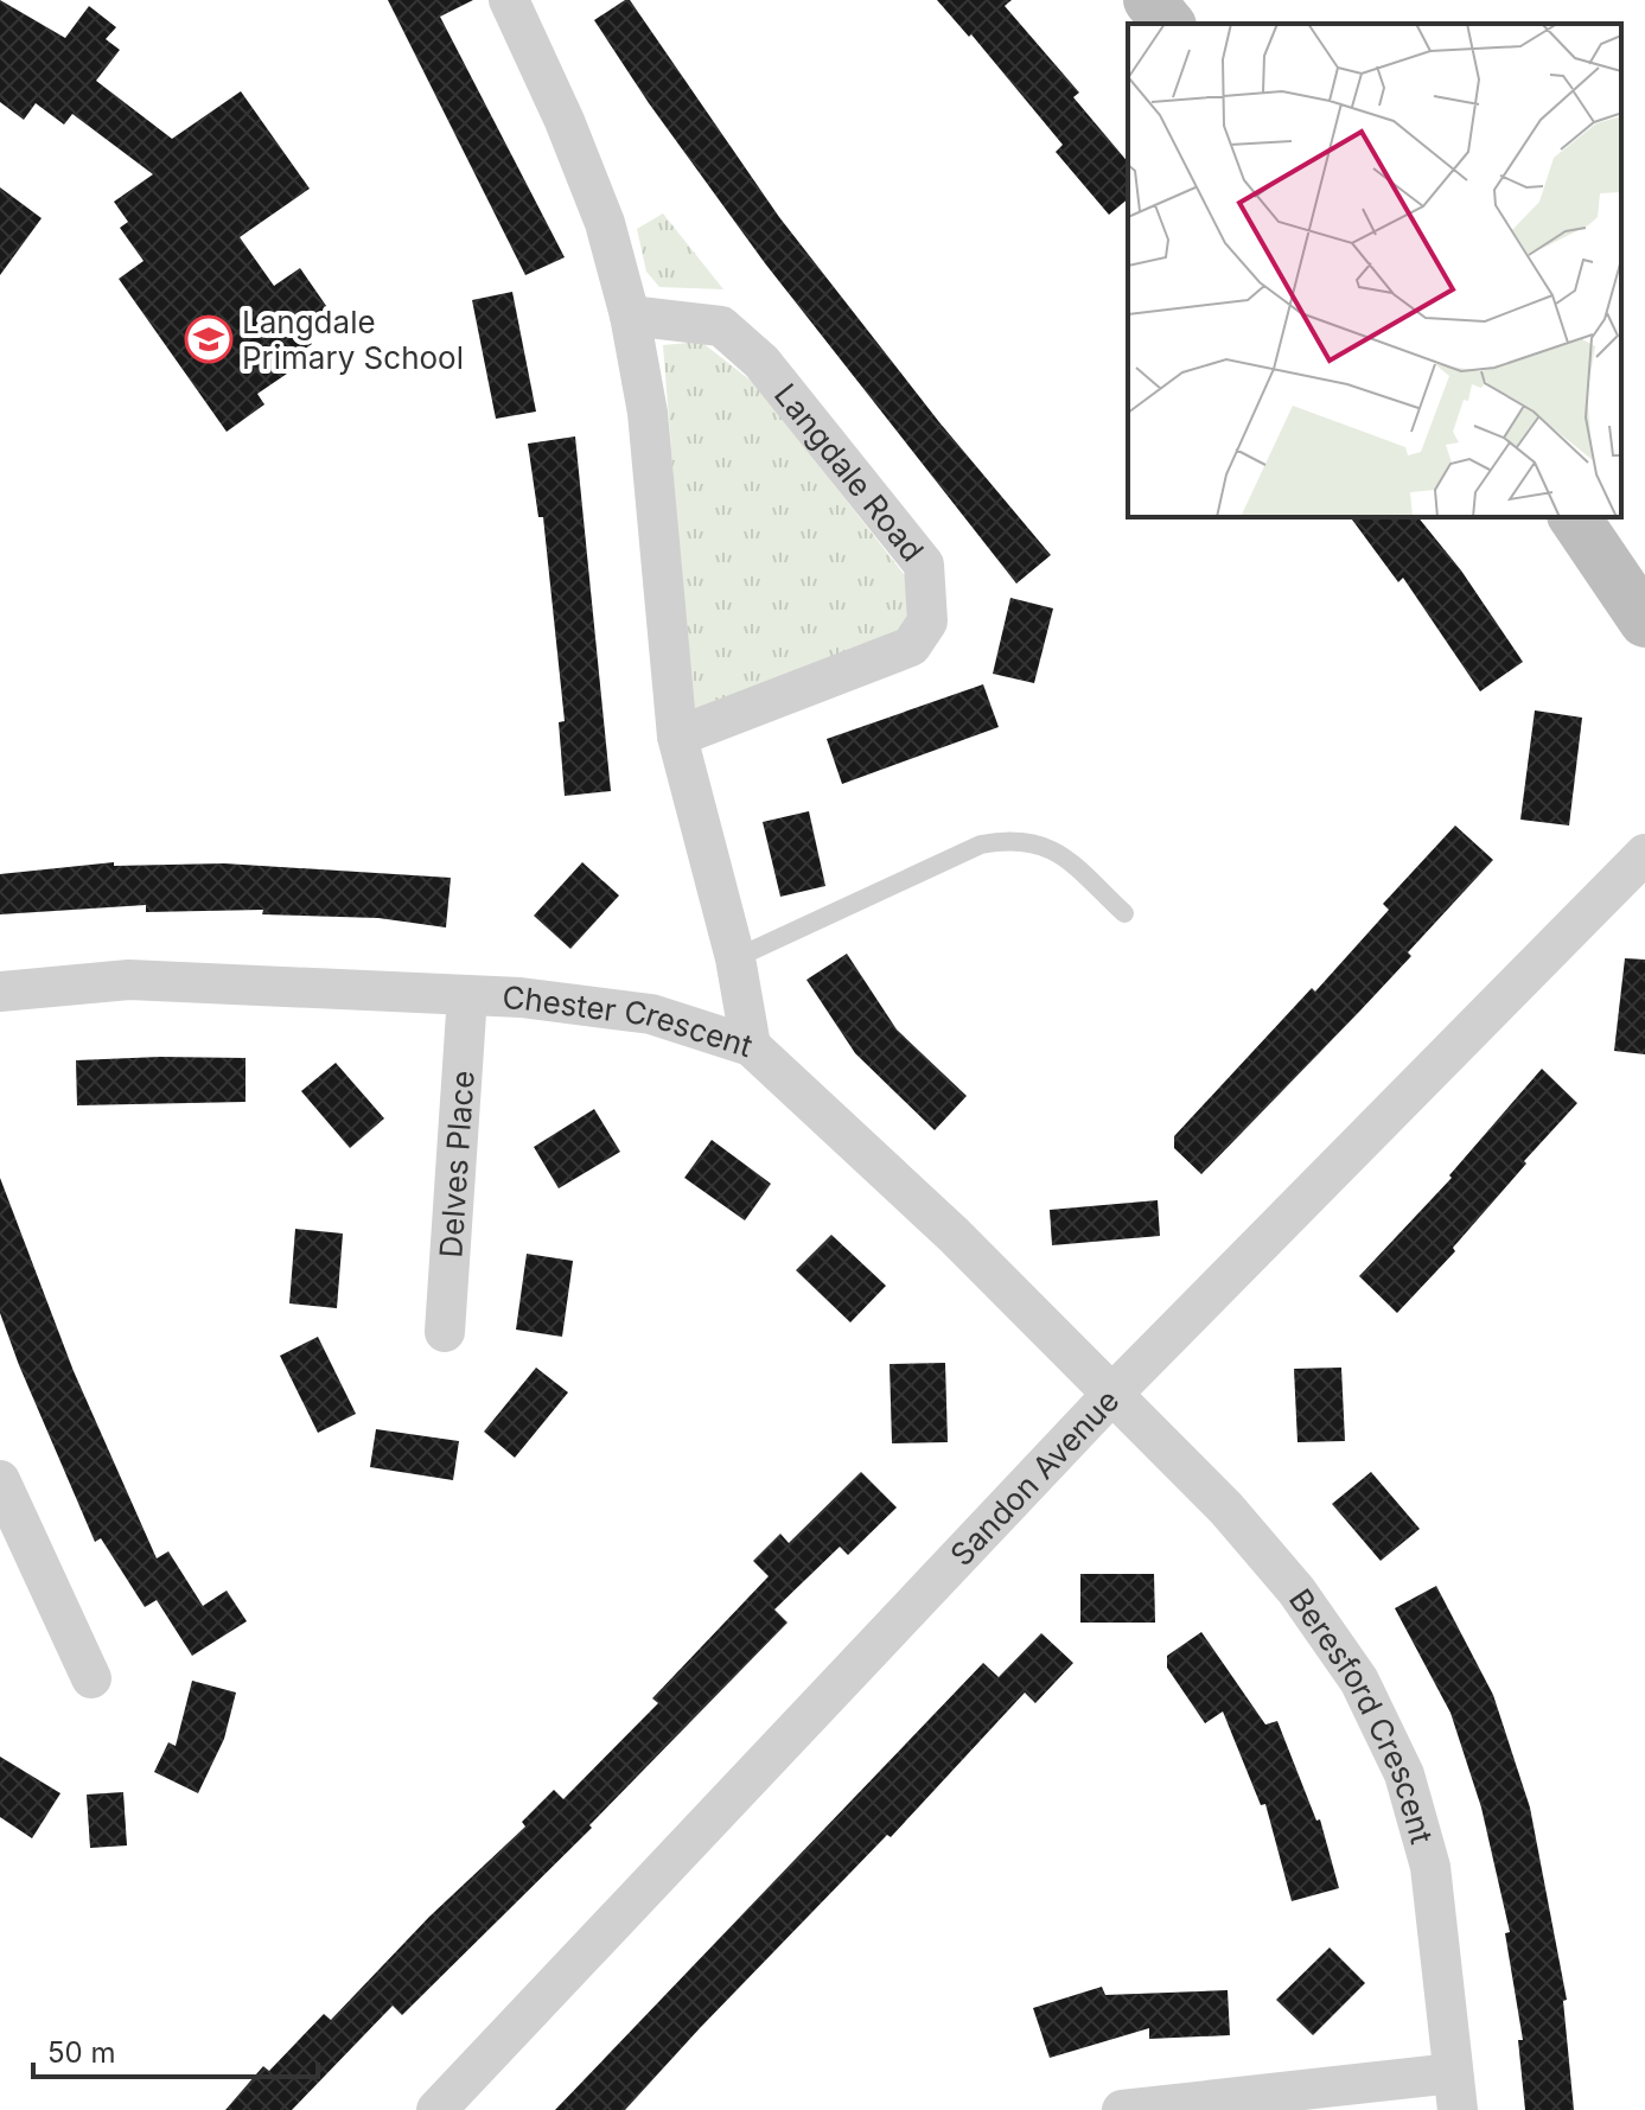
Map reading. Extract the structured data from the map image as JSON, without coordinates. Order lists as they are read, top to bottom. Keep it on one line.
{"streets":{"street":["Langdale Road","Chester Crescent","Delves Place","Sandon Avenue","Beresford Crescent"]},"crossings":[["Chester Crescent","Delves Place"],["Chester Crescent","Sandon Avenue"],["Chester Crescent","Beresford Crescent"],["Sandon Avenue","Beresford Crescent"]],"places":{"school or university":["Langdale Primary School"]},"scale_bar":"50 m"}
